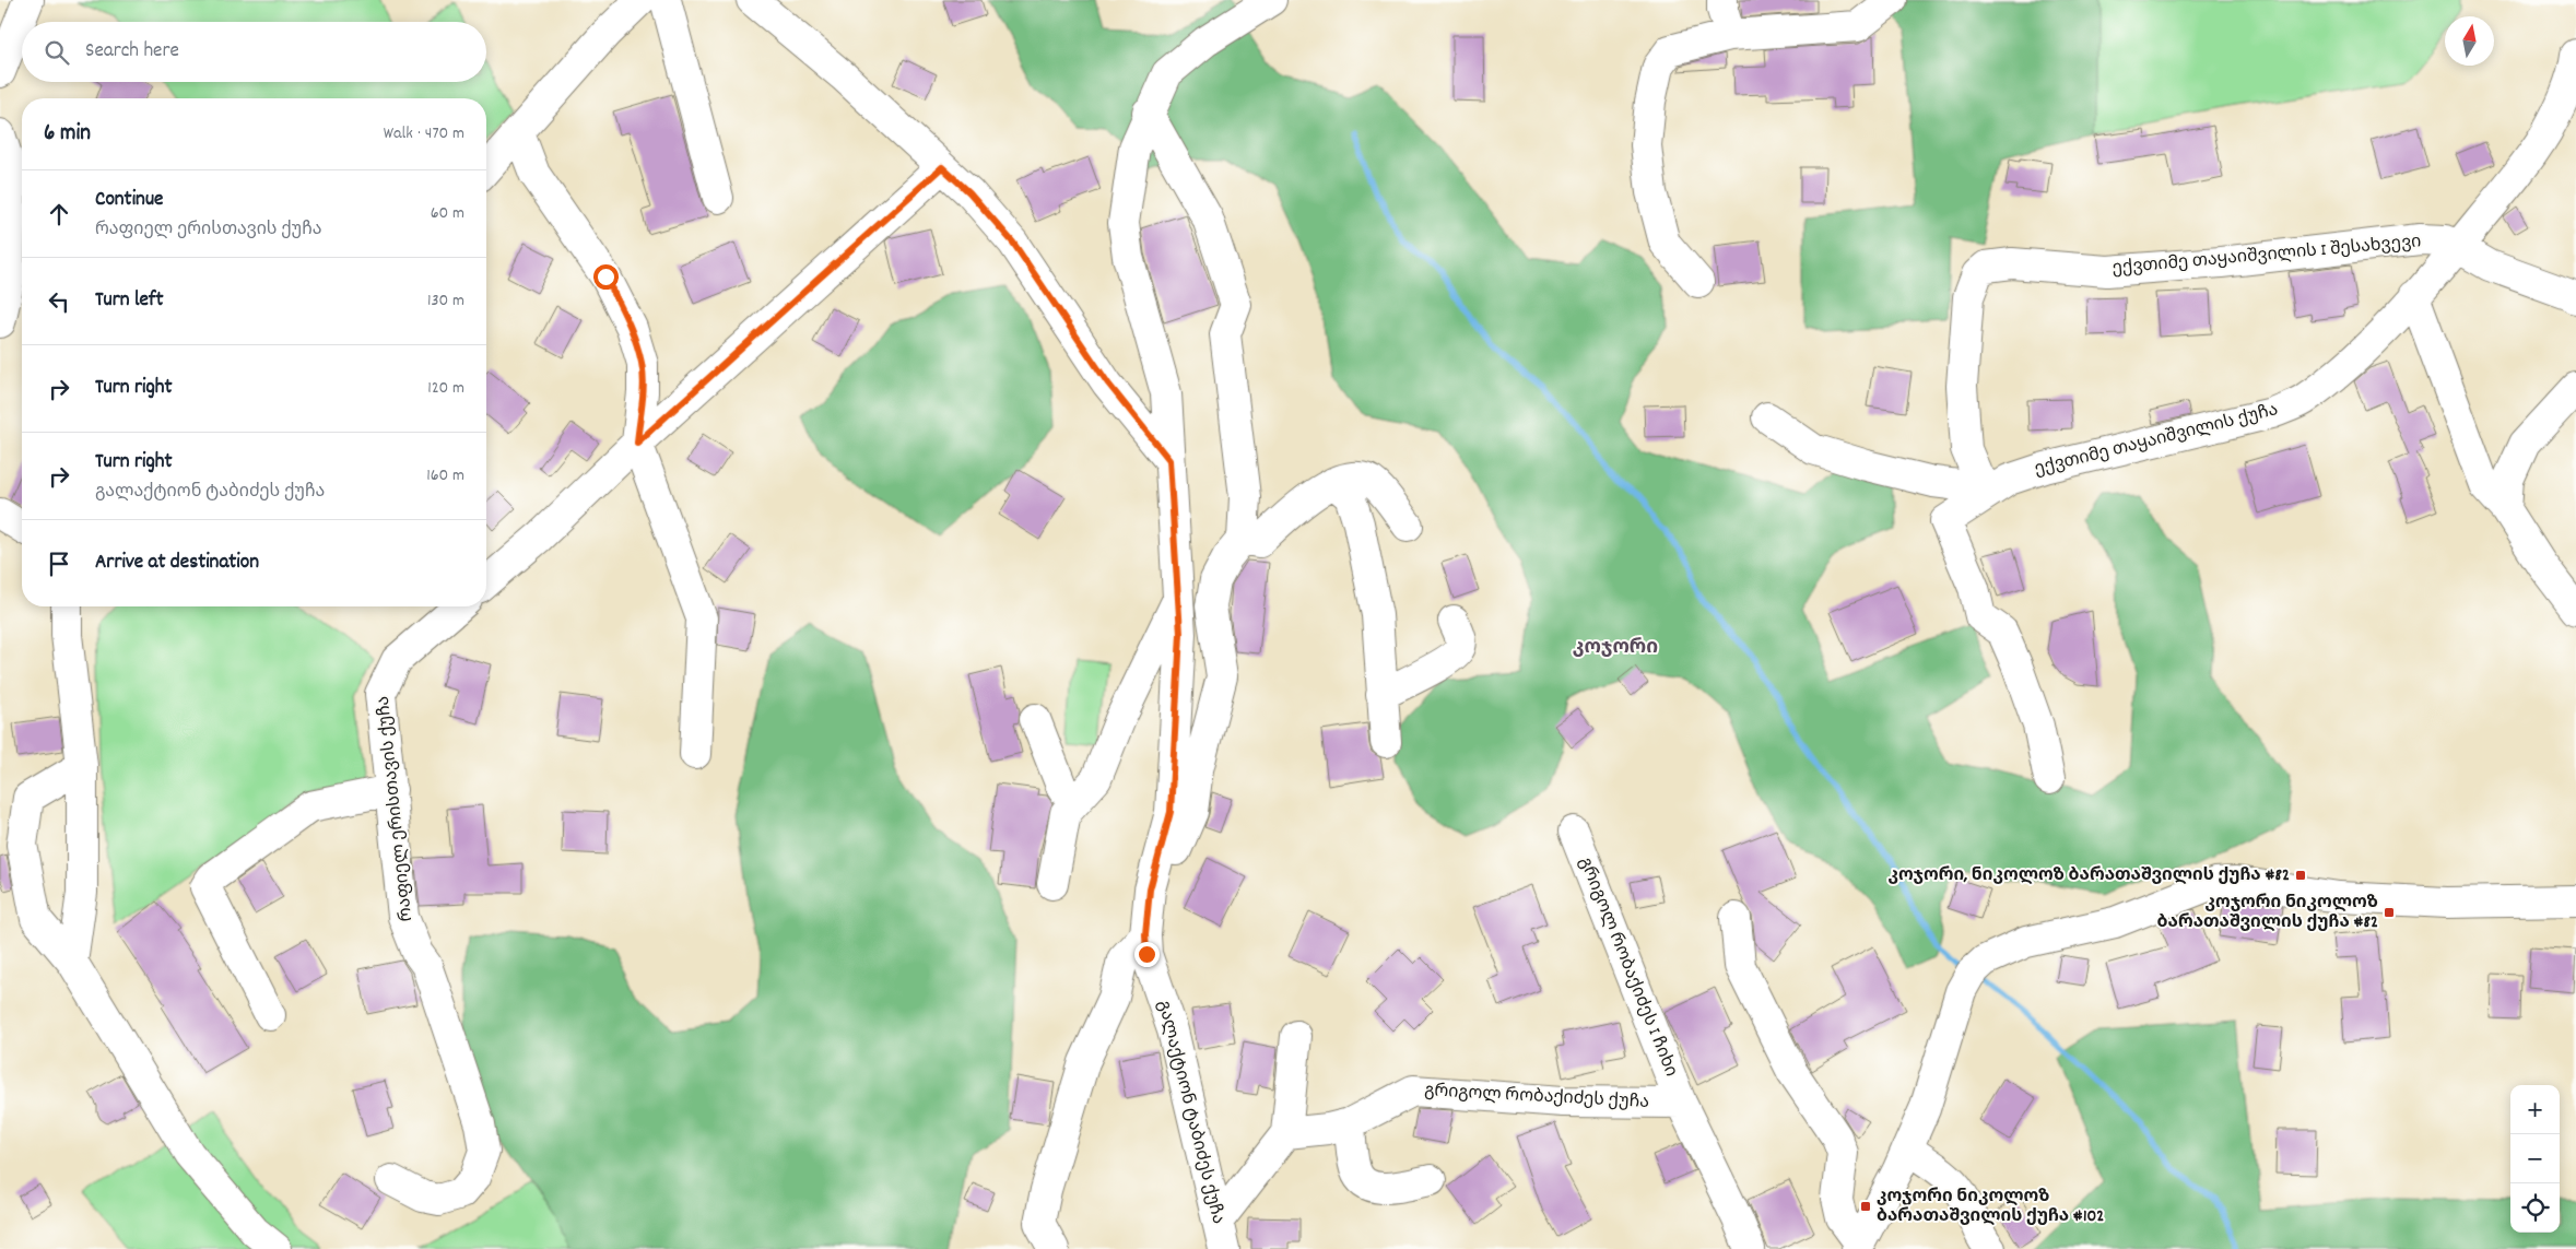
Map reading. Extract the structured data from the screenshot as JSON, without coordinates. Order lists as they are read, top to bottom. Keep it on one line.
{"streets":{"street":["ექვთიმე თაყაიშვილის I შესახვევი","ექვთიმე თაყაიშვილის ქუჩა","რაფიელ ერისთავის ქუჩა","გრიგოლ რობაქიძეს I ჩიხი","გრიგოლ რობაქიძეს ქუჩა","გალაქტიონ ტაბიძეს ქუჩა"]},"crossings":[["ექვთიმე თაყაიშვილის I შესახვევი","ექვთიმე თაყაიშვილის ქუჩა"],["გრიგოლ რობაქიძეს I ჩიხი","გრიგოლ რობაქიძეს ქუჩა"]],"districts":["კოჯორი"],"places":{"transit":["კოჯორი, ნიკოლოზ ბარათაშვილის ქუჩა #82","კოჯორი ნიკოლოზ ბარათაშვილის ქუჩა #82","კოჯორი ნიკოლოზ ბარათაშვილის ქუჩა #102"]},"north":"top","page":{"search":"Search here","heading":["6 min","Walk · 470 m"],"list":[["Continue","რაფიელ ერისთავის ქუჩა","60 m"],["Turn left","130 m"],["Turn right","120 m"],["Turn right","გალაქტიონ ტაბიძეს ქუჩა","160 m"],"Arrive at destination"],"map_buttons":["+","−"]}}
